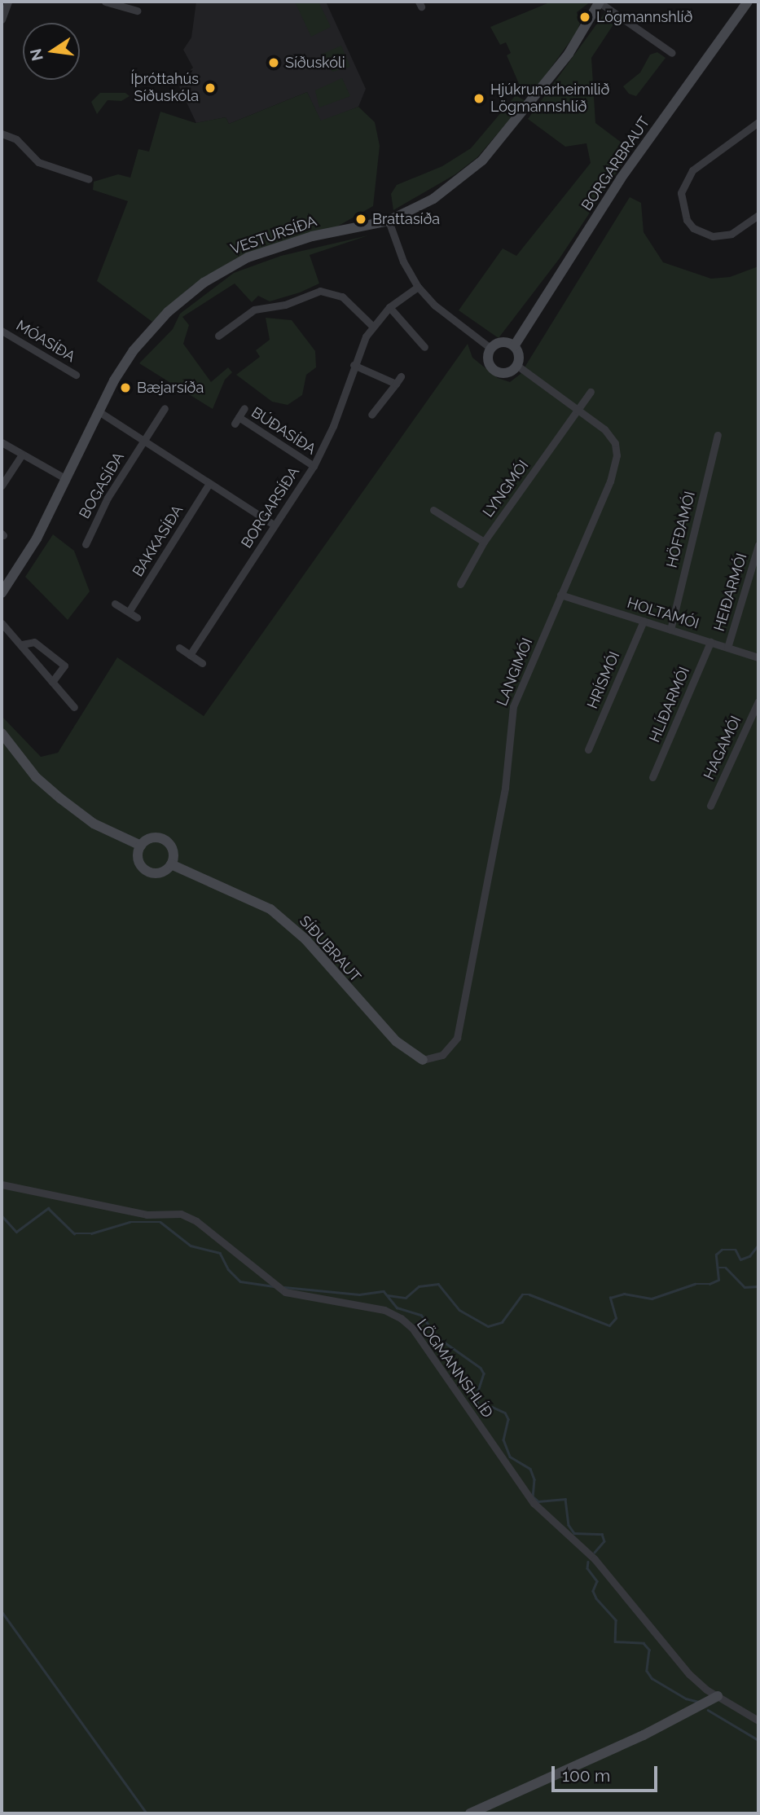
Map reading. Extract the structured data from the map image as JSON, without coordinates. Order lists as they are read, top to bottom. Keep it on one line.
{"streets":{"street":["BORGARBRAUT","VESTURSÍÐA","MÓASÍÐA","BÚÐASÍÐA","BOGASÍÐA","LYNGMÓI","BORGARSÍÐA","HÖFÐAMÓI","BAKKASÍÐA","HEIÐARMÓI","HOLTAMÓI","LANGIMÓI","HRÍSMÓI","HLÍÐARMÓI","HAGAMÓI","SÍÐUBRAUT","LÖGMANNSHLÍÐ"]},"crossings":[["BORGARBRAUT","LANGIMÓI"],["BÚÐASÍÐA","BORGARSÍÐA"],["LYNGMÓI","LANGIMÓI"],["HÖFÐAMÓI","HOLTAMÓI"],["HEIÐARMÓI","HOLTAMÓI"],["HOLTAMÓI","LANGIMÓI"],["HOLTAMÓI","HRÍSMÓI"],["HOLTAMÓI","HLÍÐARMÓI"],["LANGIMÓI","SÍÐUBRAUT"]],"places":["Lögmannshlíð","Síðuskóli","Íþróttahús Síðuskóla","Hjúkrunarheimilið Lögmannshlíð","Brattasíða","Bæjarsíða"],"scale_bar":"100 m","north":"left"}
